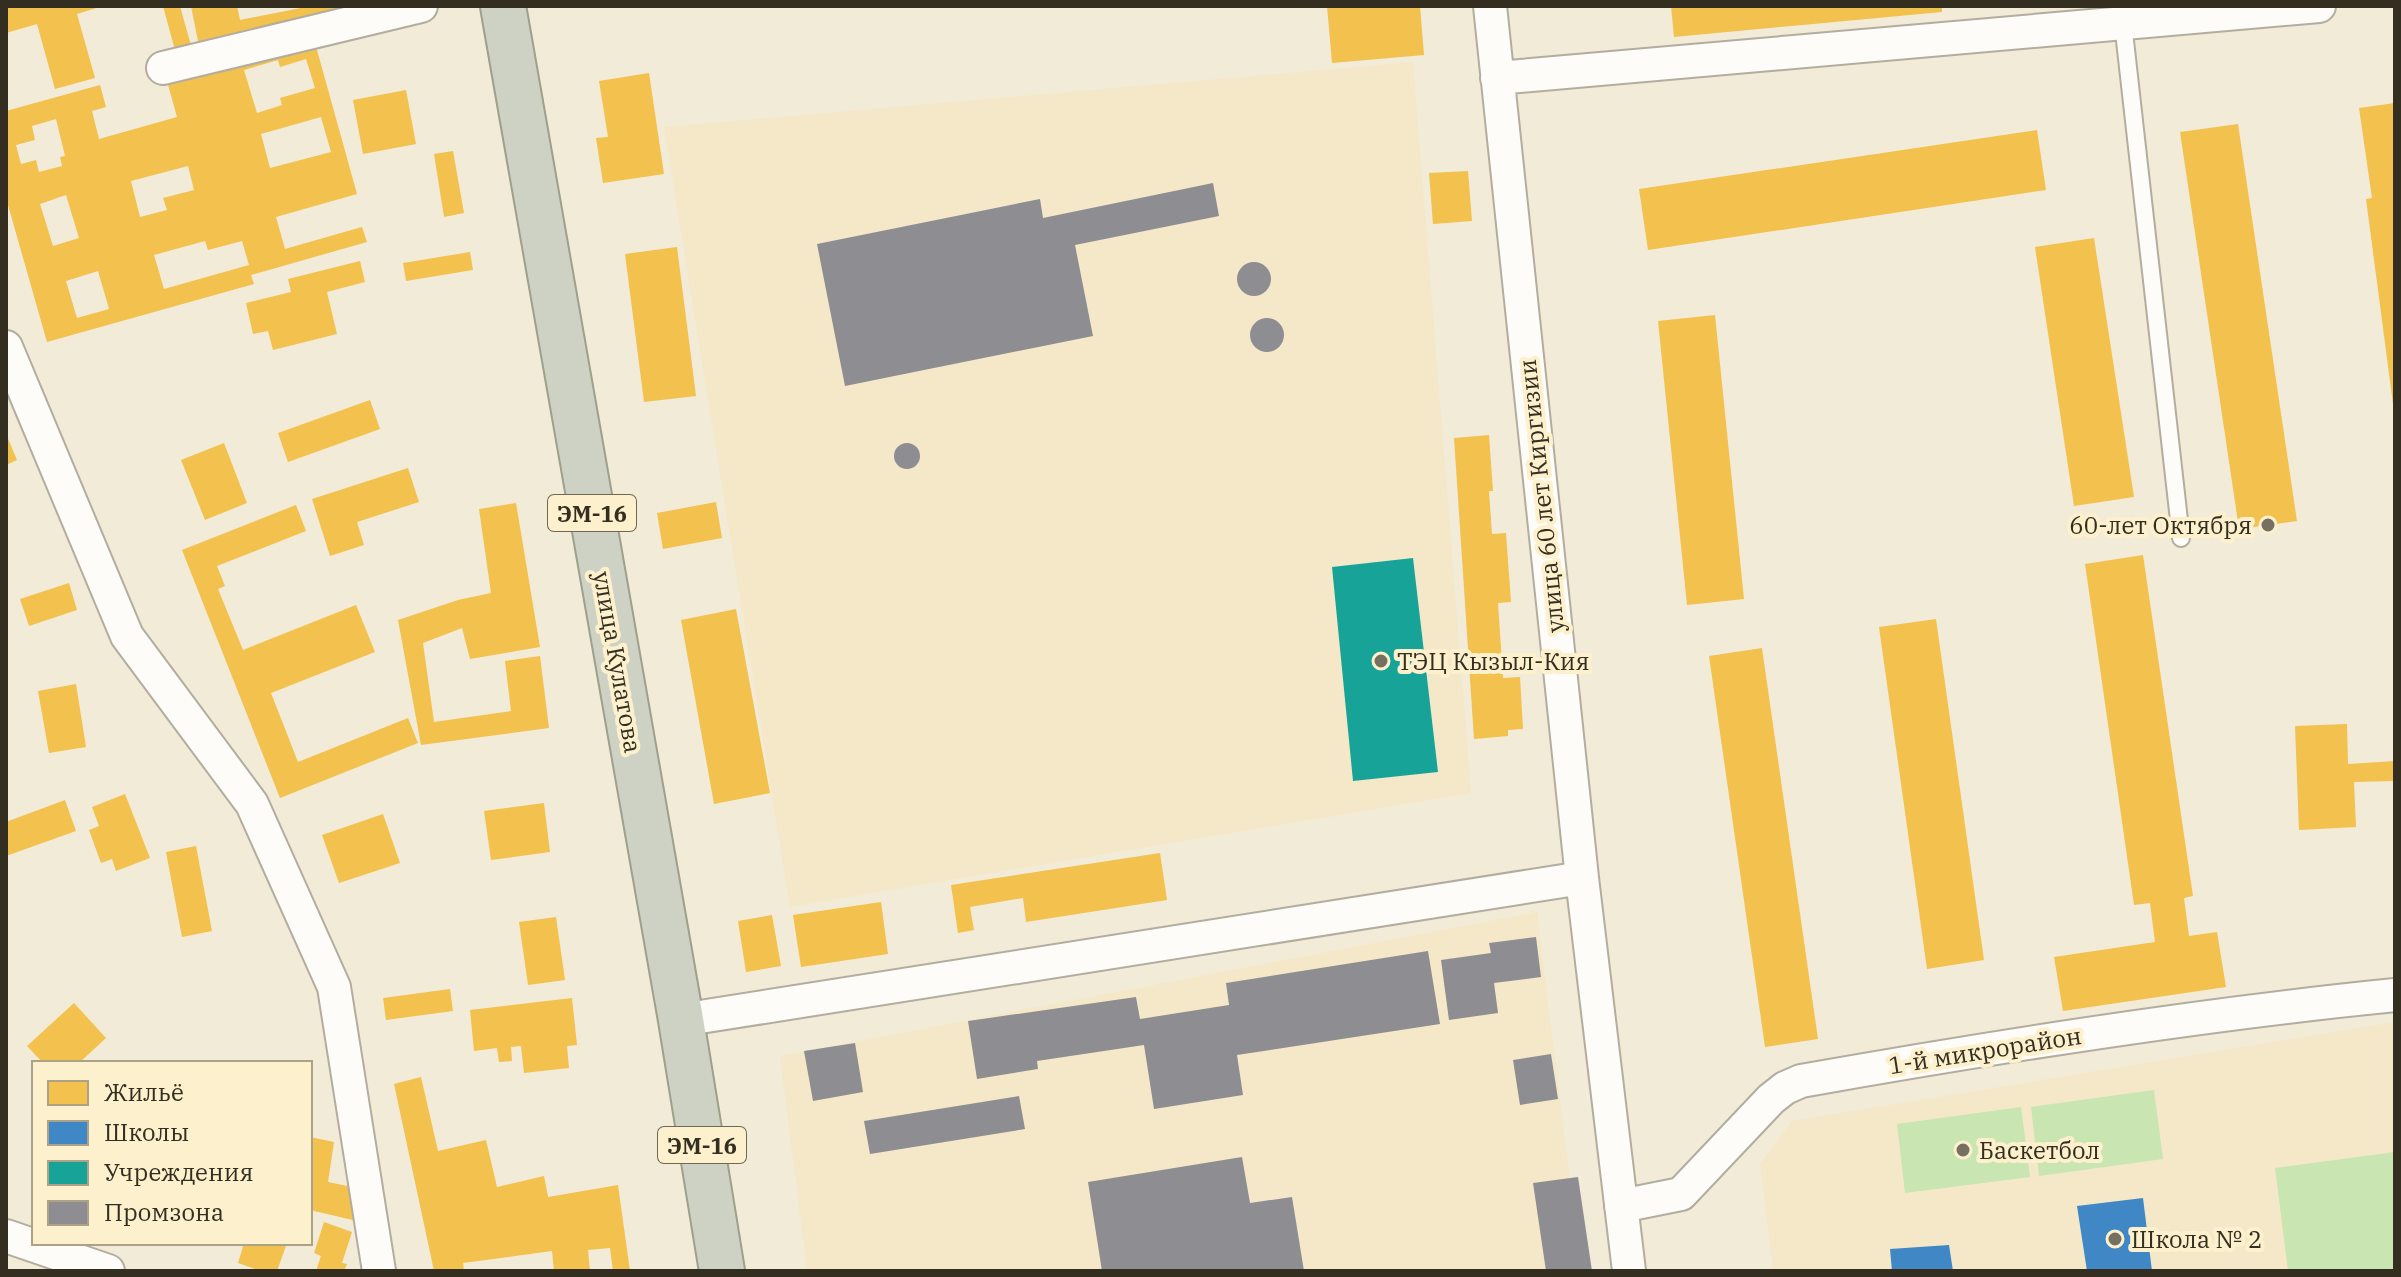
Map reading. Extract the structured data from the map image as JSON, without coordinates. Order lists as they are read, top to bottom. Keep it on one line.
{"streets":{"highway":["ЭМ-16","улица Кулатова"],"street":["улица 60 лет Киргизии","1-й микрорайон"]},"crossings":[["улица 60 лет Киргизии","1-й микрорайон"]],"places":["60-лет Октября","ТЭЦ Кызыл-Кия","Баскетбол","Школа № 2"],"legend":["Жильё","Школы","Учреждения","Промзона"]}
